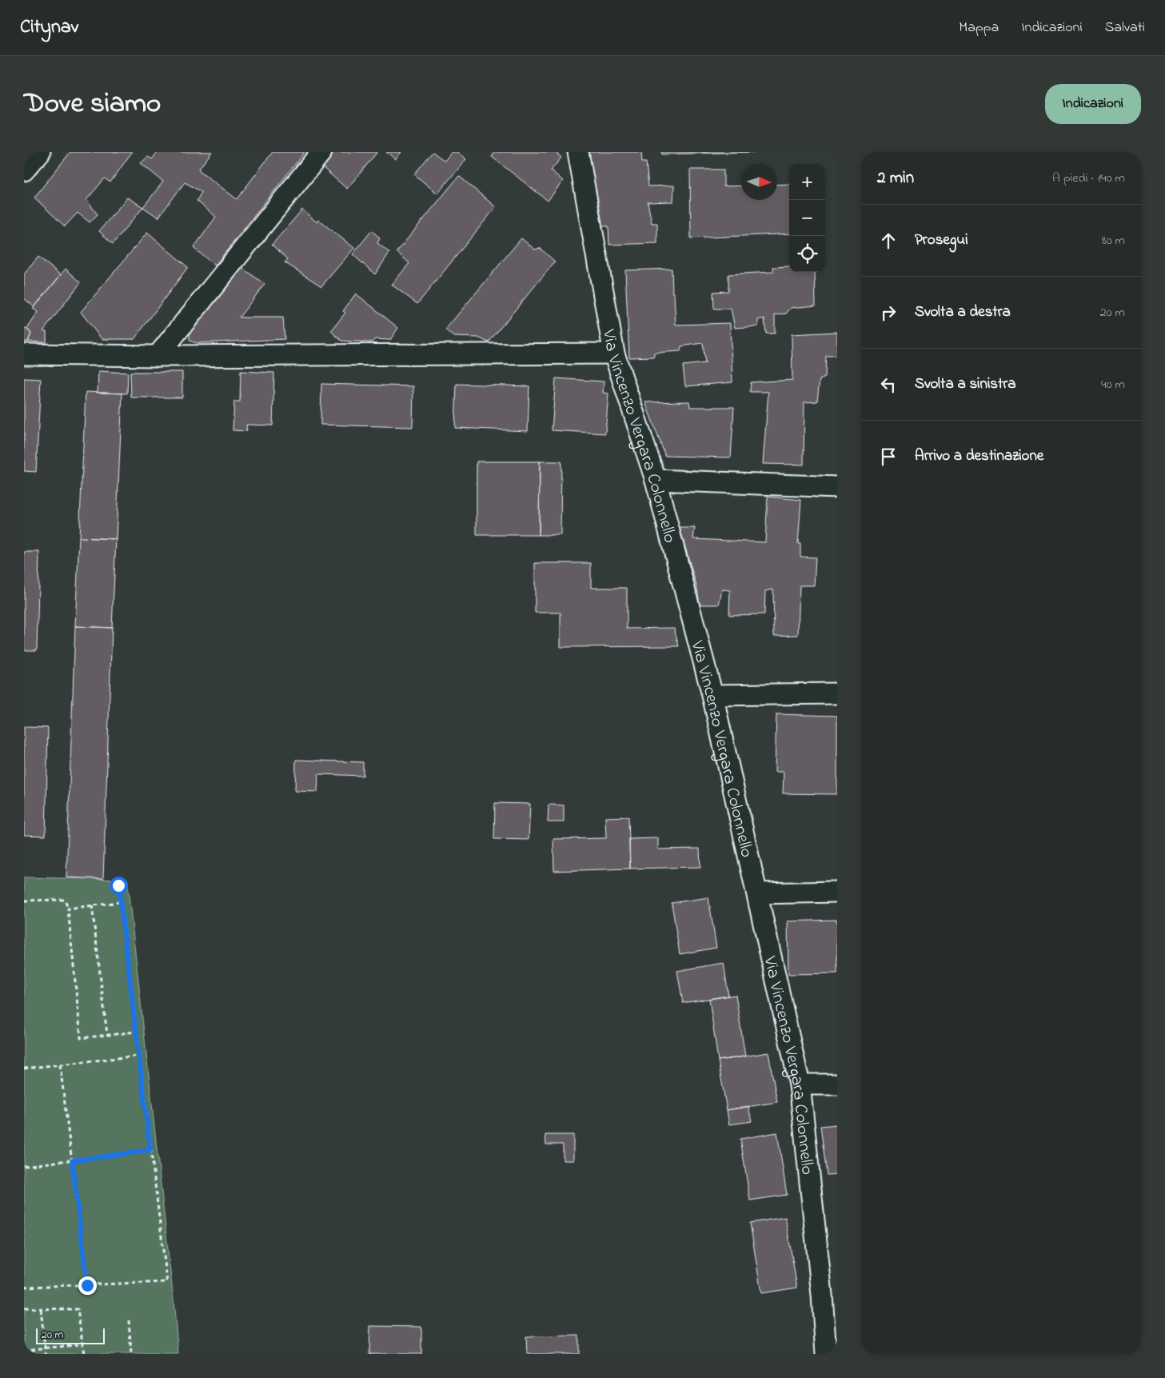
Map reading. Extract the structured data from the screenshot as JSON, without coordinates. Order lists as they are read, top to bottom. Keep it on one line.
{"streets":{"street":["Via Vincenzo Vergara Colonnello"]},"scale_bar":"20 m","north":"right","page":{"header":"Citynav","nav":["Mappa","Indicazioni","Salvati"],"title":"Dove siamo","buttons":"Indicazioni","heading":["2 min","A piedi · 140 m"],"map_buttons":["+","−"],"list":[["Prosegui","80 m"],["Svolta a destra","20 m"],["Svolta a sinistra","40 m"],"Arrivo a destinazione"],"scale":"20 m"}}
